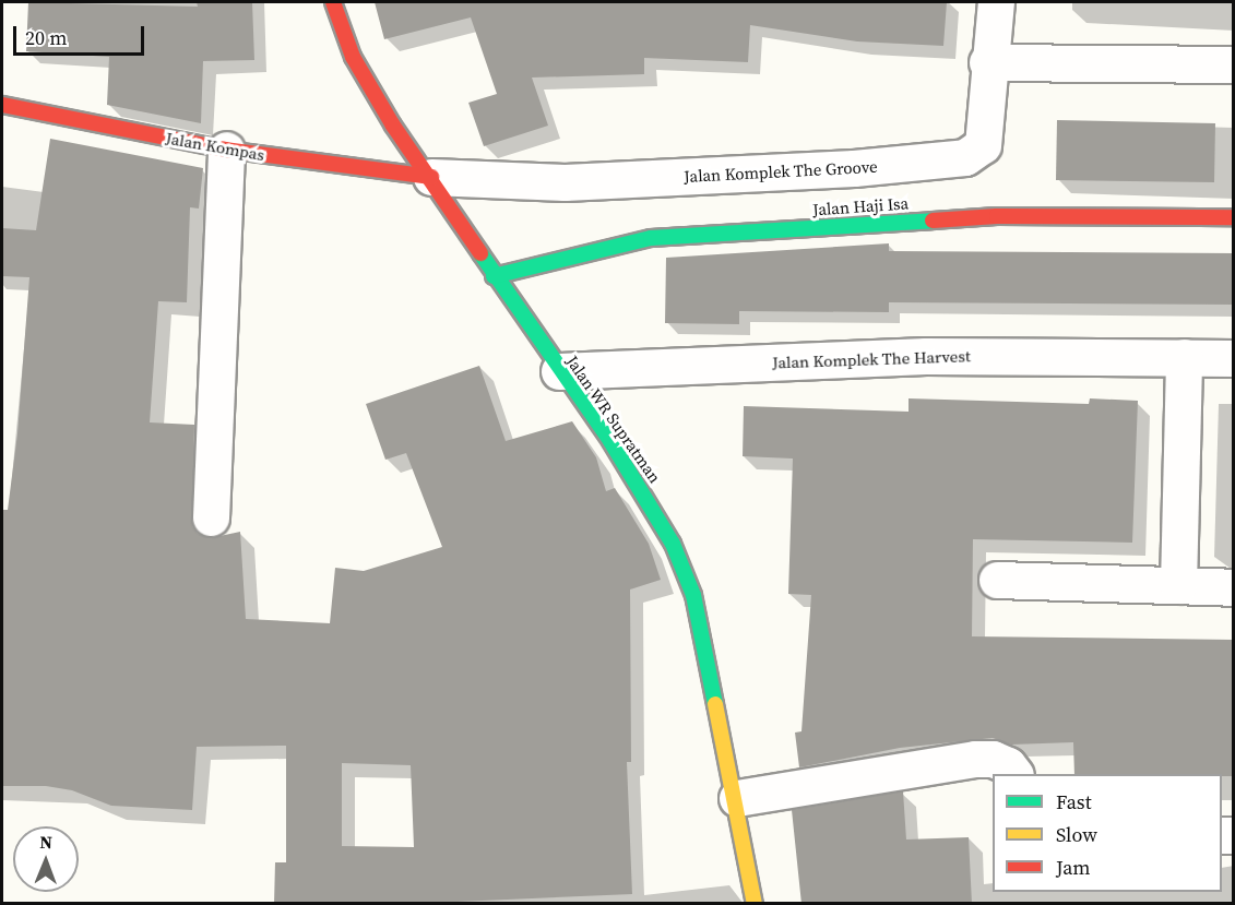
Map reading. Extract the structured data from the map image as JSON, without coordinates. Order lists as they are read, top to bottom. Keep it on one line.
{"streets":{"main road":["Jalan Kompas","Jalan Haji Isa","Jalan WR Supratman"],"street":["Jalan Komplek The Groove","Jalan Komplek The Harvest"]},"crossings":[["Jalan Kompas","Jalan Komplek The Groove"],["Jalan Kompas","Jalan WR Supratman"],["Jalan Komplek The Groove","Jalan WR Supratman"],["Jalan Haji Isa","Jalan WR Supratman"],["Jalan Komplek The Harvest","Jalan WR Supratman"]],"legend":["Fast","Slow","Jam"],"scale_bar":"20 m","north":"top"}
